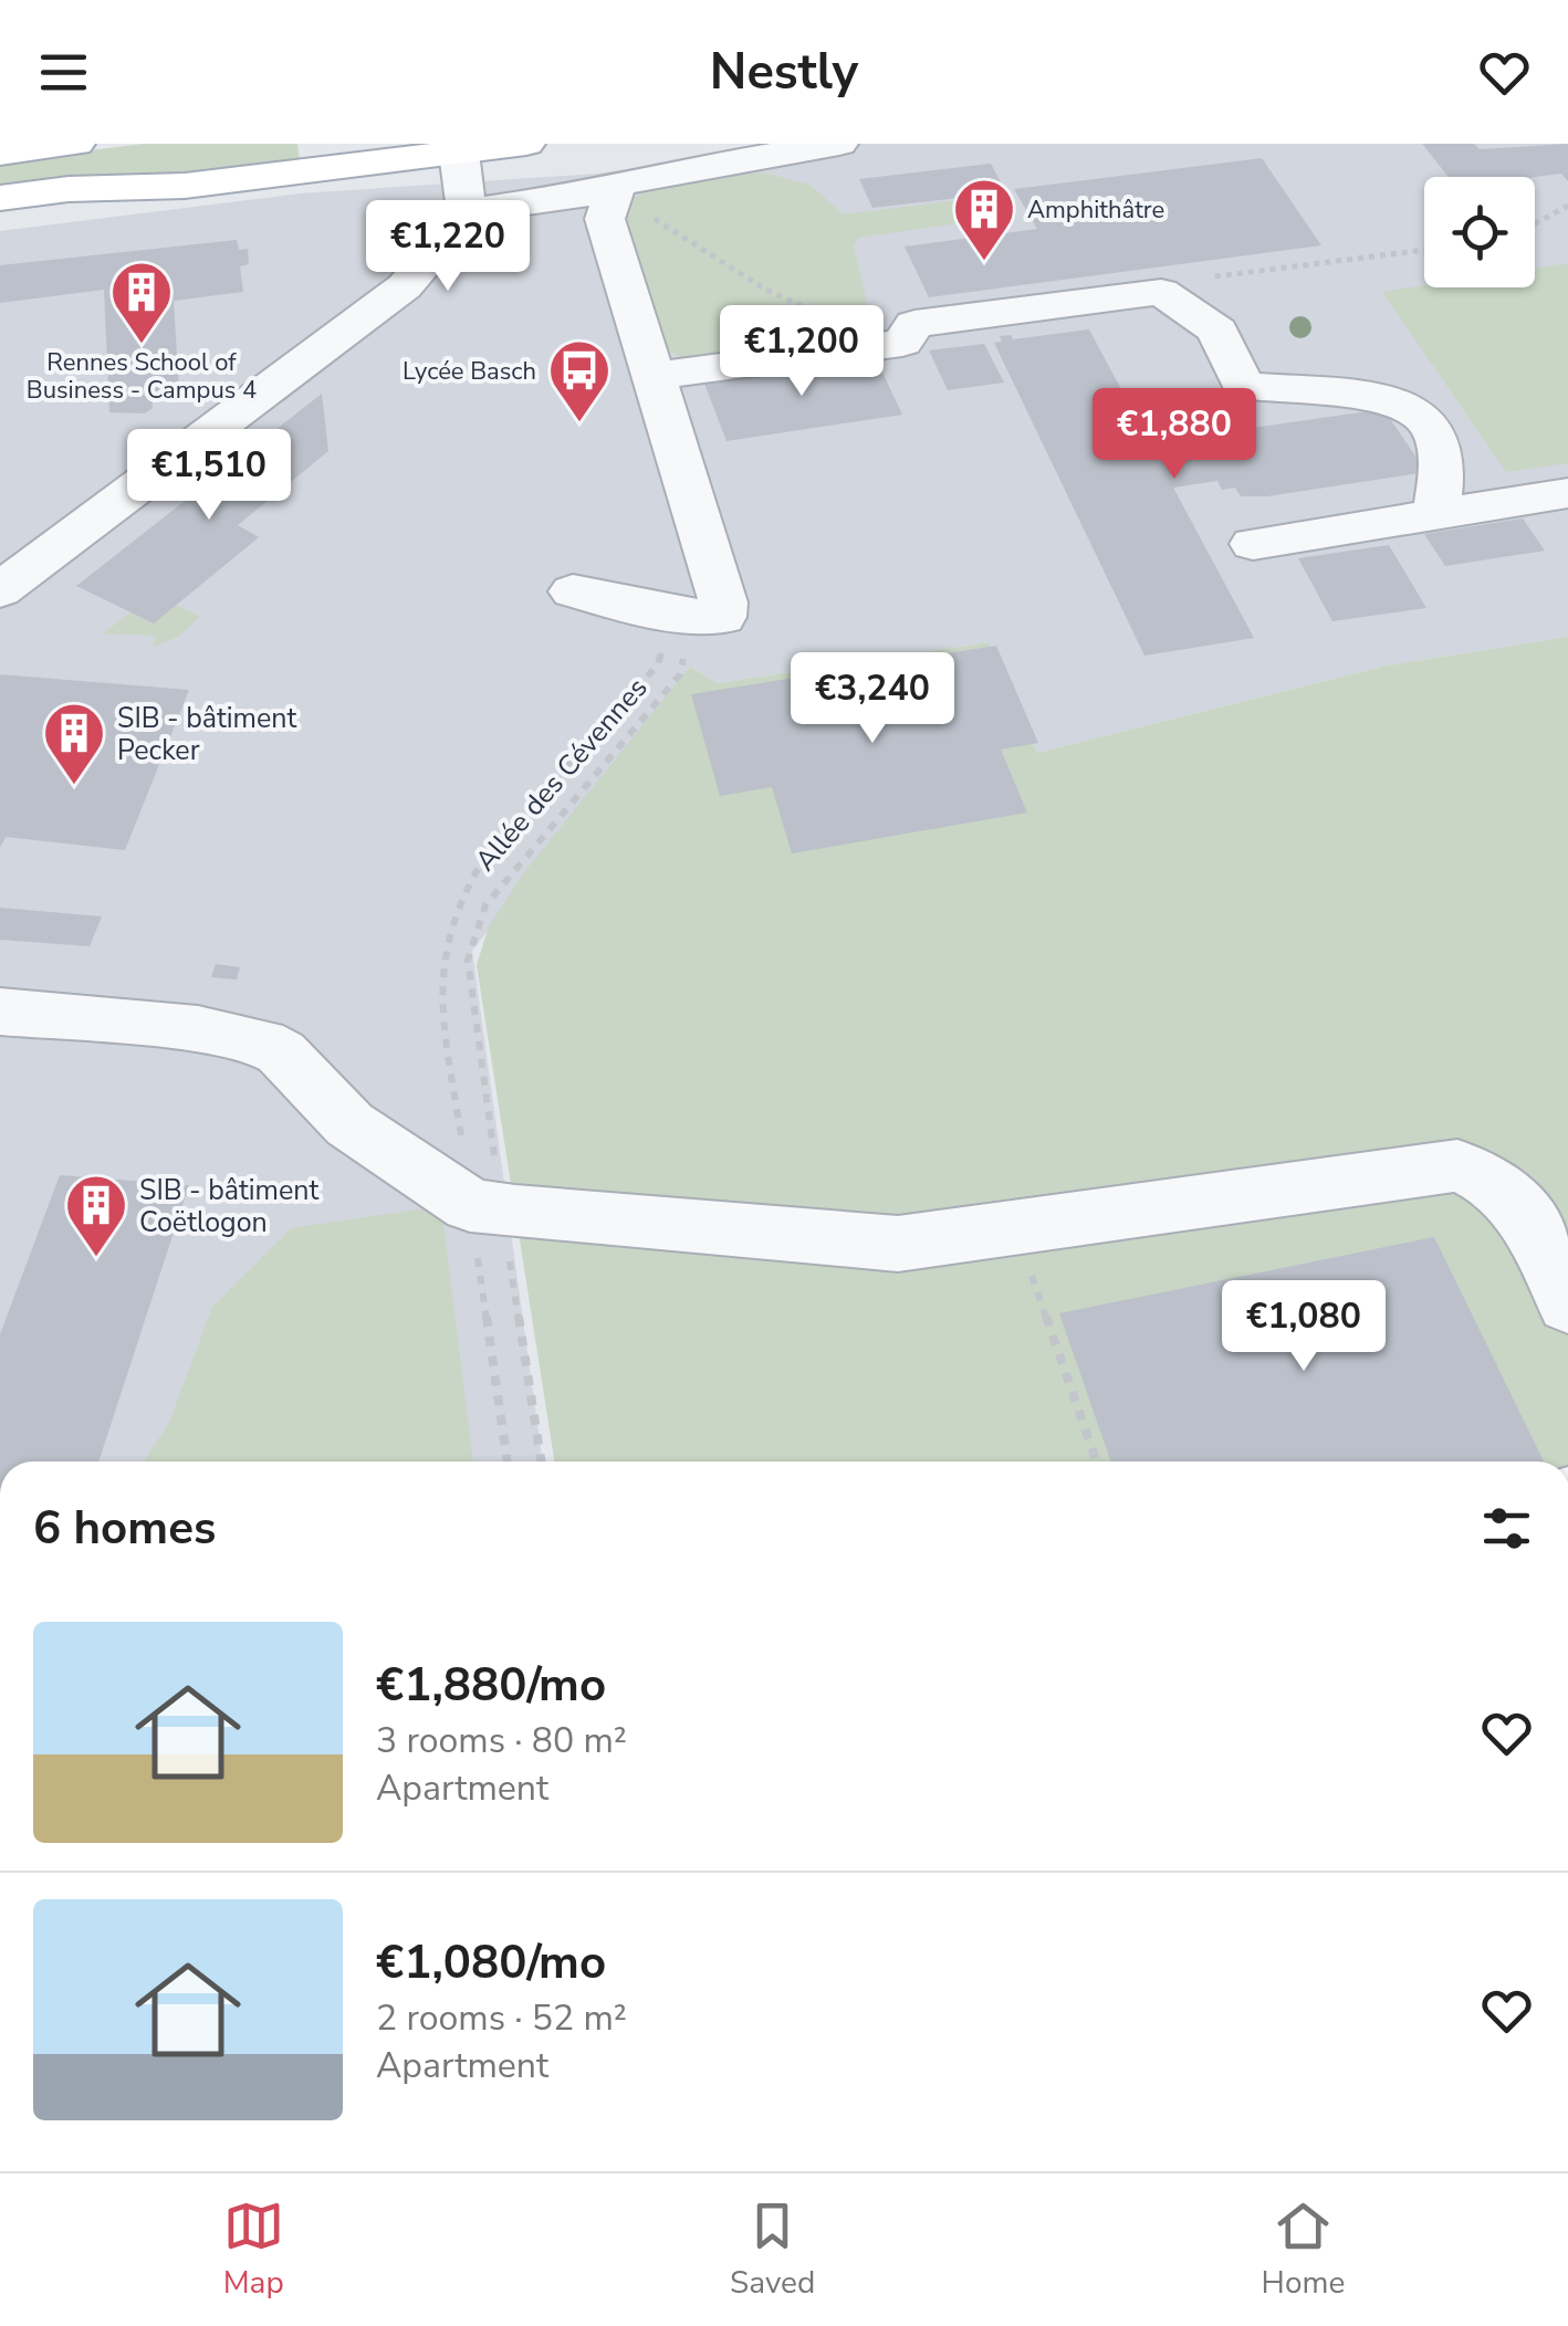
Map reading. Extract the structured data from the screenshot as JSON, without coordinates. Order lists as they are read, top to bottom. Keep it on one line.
{"streets":{"path":["Allée des Cévennes"]},"places":{"building":["Amphithâtre","Rennes School of Business - Campus 4","SIB - bâtiment Pecker","SIB - bâtiment Coëtlogon"],"bus stop":["Lycée Basch"]},"page":{"header":"Nestly","price":["€1,220","€1,200","€1,880","€1,510","€3,240","€1,080"],"heading":"6 homes","list":[{"name":"€1,880/mo","note":"3 rooms · 80 m² · Apartment"},{"name":"€1,080/mo","note":"2 rooms · 52 m² · Apartment"}],"tabs":["Map","Saved","Home"]}}
